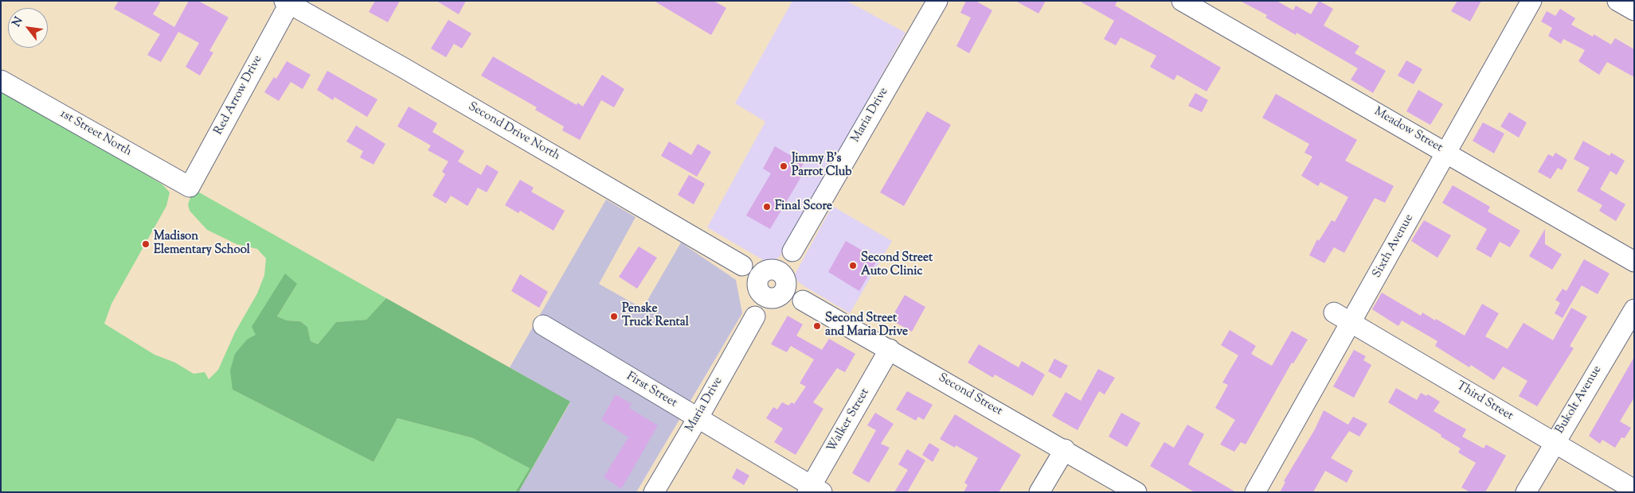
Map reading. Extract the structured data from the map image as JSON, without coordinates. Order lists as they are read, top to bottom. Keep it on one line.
{"streets":{"street":["Red Arrow Drive","Maria Drive","Meadow Street","Second Drive North","1st Street North","Sixth Avenue","First Street","Second Street","Bukolt Avenue","Third Street","Walker Street"]},"crossings":[["Red Arrow Drive","Second Drive North"],["Red Arrow Drive","1st Street North"],["Maria Drive","Second Drive North"],["Maria Drive","First Street"],["Maria Drive","Second Street"],["Meadow Street","Sixth Avenue"],["Second Drive North","Second Street"],["Sixth Avenue","Third Street"],["First Street","Walker Street"],["Second Street","Walker Street"],["Bukolt Avenue","Third Street"]],"places":["Jimmy B's Parrot Club","Final Score","Madison Elementary School","Second Street Auto Clinic","Penske Truck Rental","Second Street and Maria Drive"],"north":"top left"}
